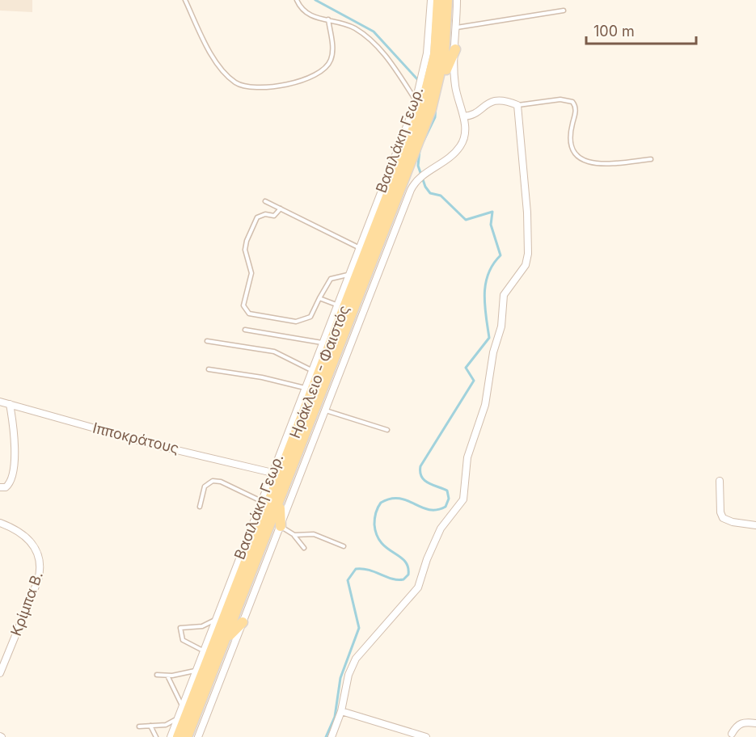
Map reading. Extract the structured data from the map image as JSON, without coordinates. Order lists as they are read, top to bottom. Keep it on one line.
{"streets":{"main road":["Ηράκλειο - Φαιστός"],"street":["Βασιλάκη Γεωρ.","Ιπποκράτους","Κρίμπα Β."]},"crossings":[["Βασιλάκη Γεωρ.","Ιπποκράτους"]],"scale_bar":"100 m"}
